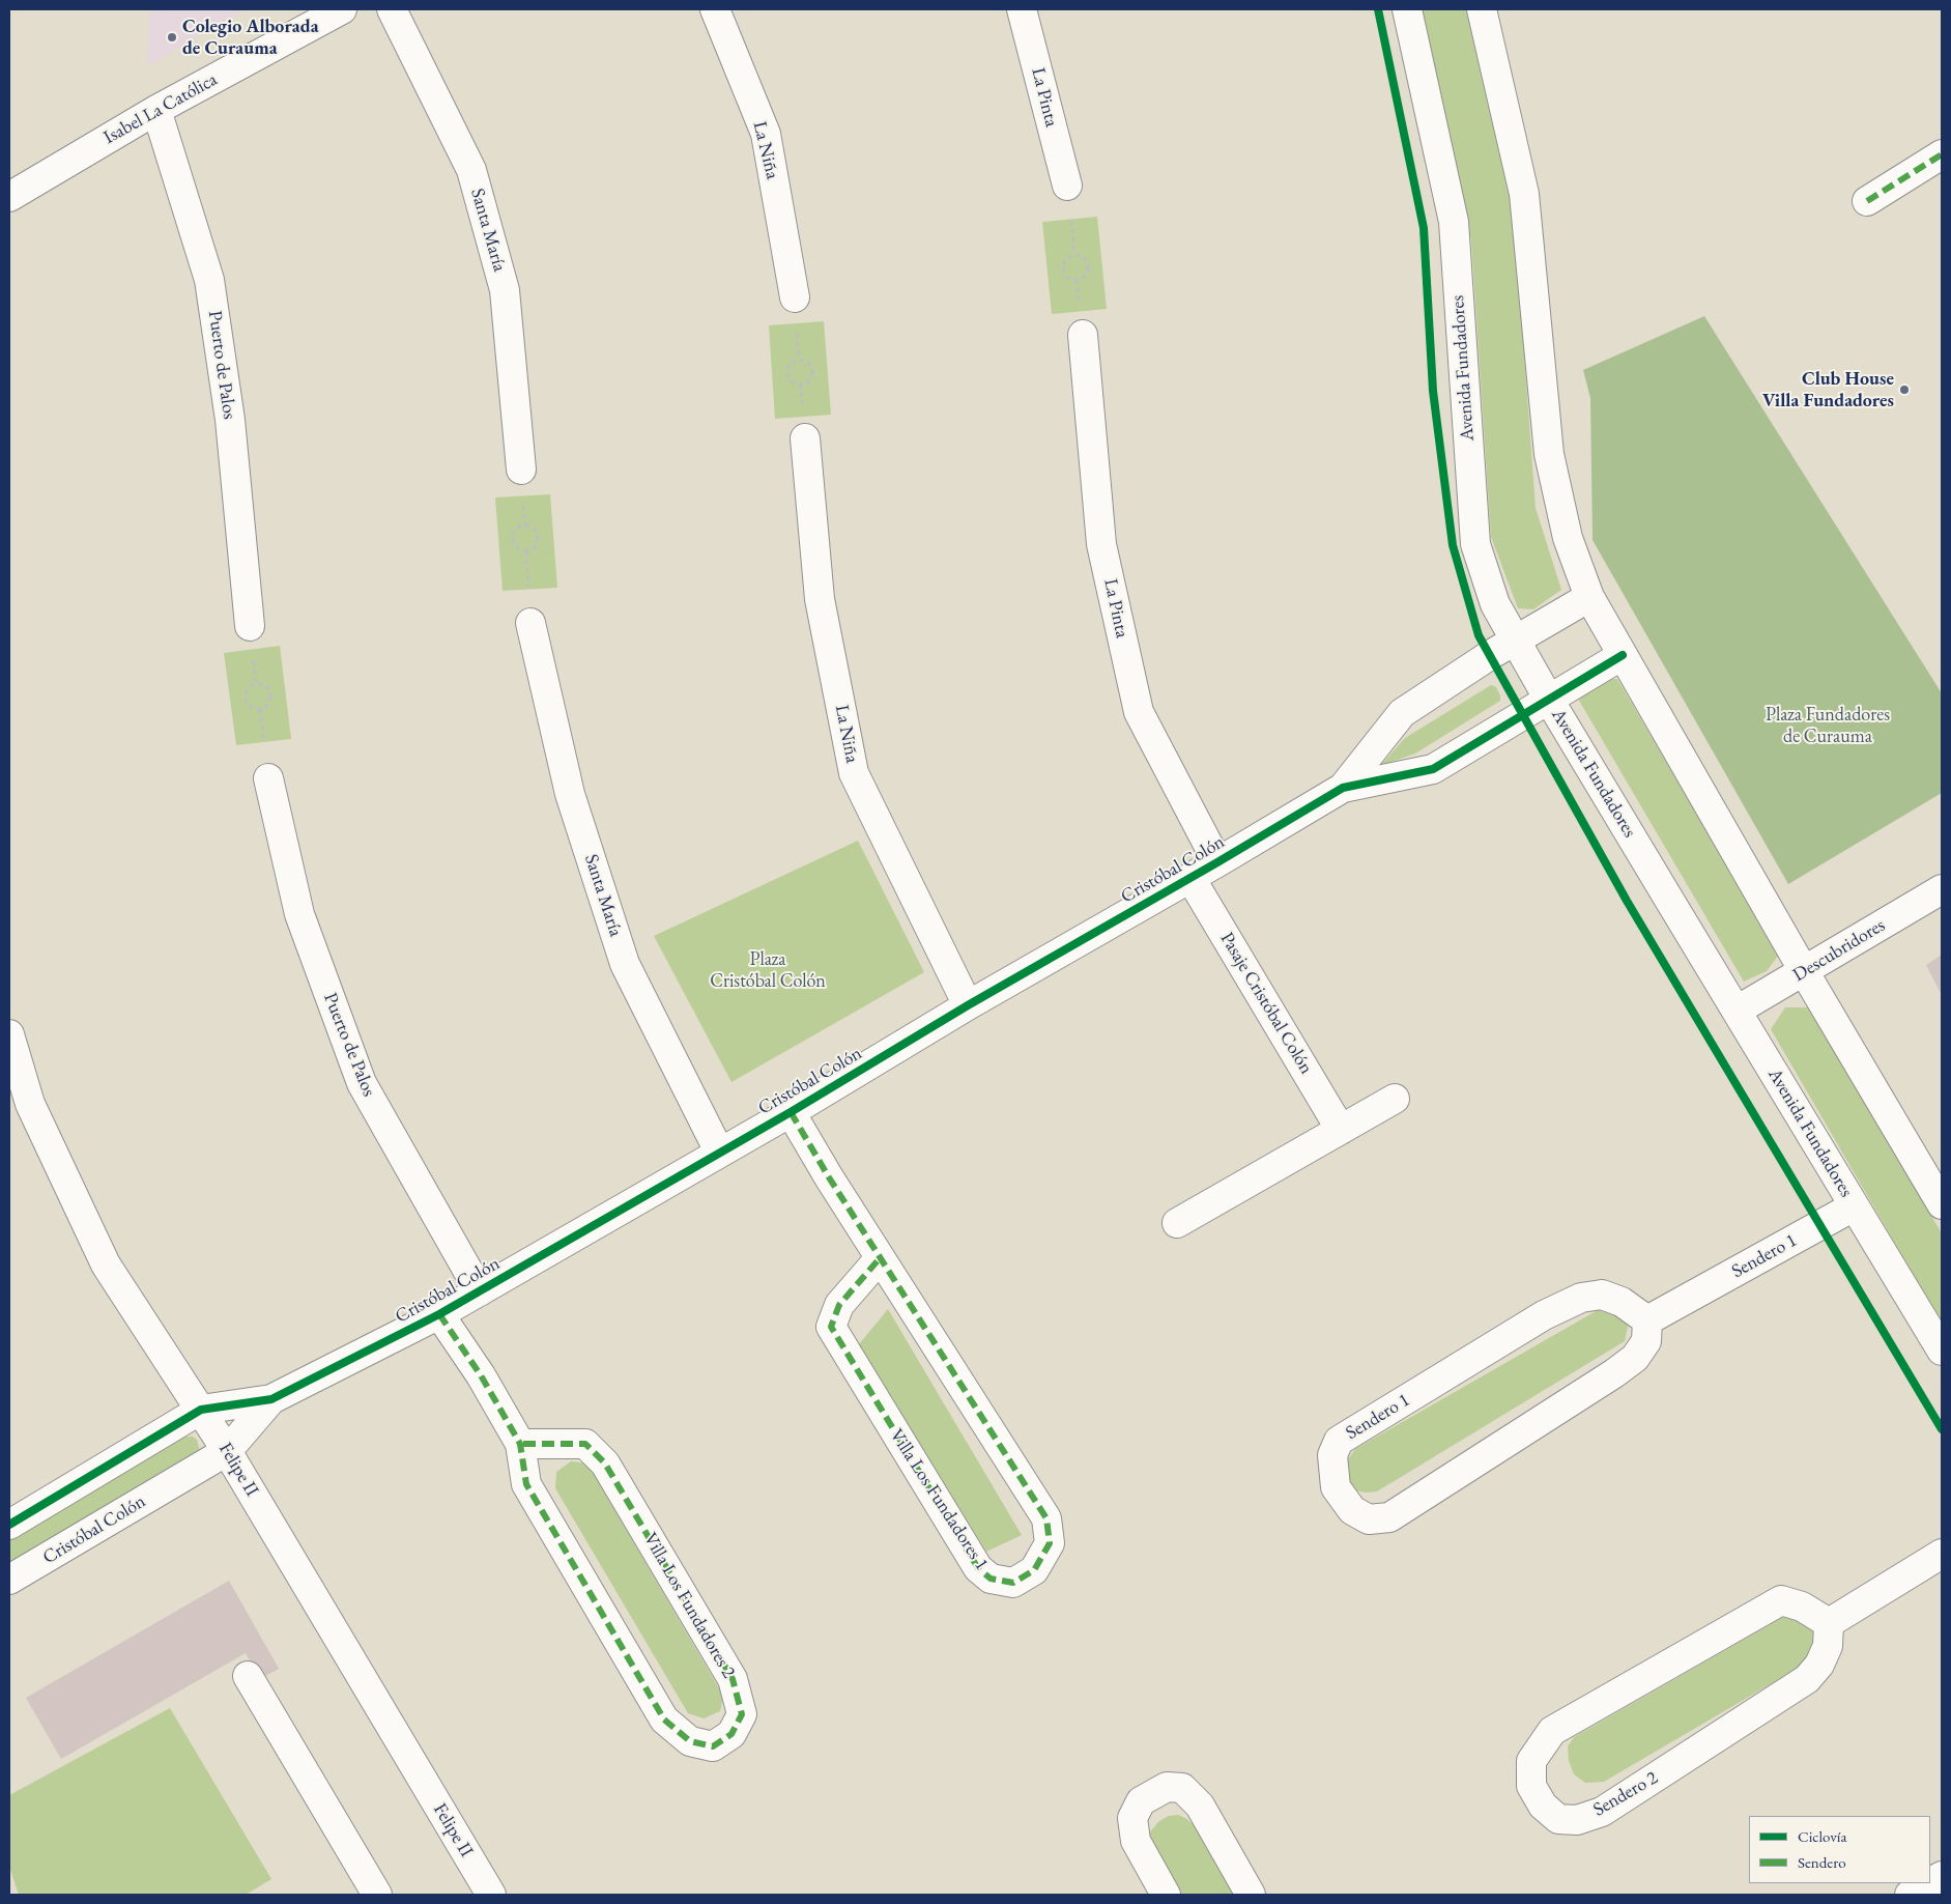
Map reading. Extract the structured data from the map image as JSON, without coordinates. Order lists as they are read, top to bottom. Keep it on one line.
{"streets":{"street":["La Pinta","Isabel La Católica","La Niña","Santa María","Puerto de Palos","Avenida Fundadores","Cristóbal Colón","Descubridores","Pasaje Cristóbal Colón","Sendero 1","Felipe II","Villa Los Fundadores 1","Villa Los Fundadores 2","Sendero 2"]},"crossings":[["La Pinta","Cristóbal Colón"],["Isabel La Católica","Puerto de Palos"],["La Niña","Cristóbal Colón"],["Santa María","Cristóbal Colón"],["Puerto de Palos","Cristóbal Colón"],["Avenida Fundadores","Cristóbal Colón"],["Avenida Fundadores","Descubridores"],["Avenida Fundadores","Sendero 1"],["Cristóbal Colón","Pasaje Cristóbal Colón"],["Cristóbal Colón","Felipe II"],["Cristóbal Colón","Villa Los Fundadores 1"],["Cristóbal Colón","Villa Los Fundadores 2"]],"parks":["Plaza Fundadores de Curauma","Plaza Cristóbal Colón"],"places":["Colegio Alborada de Curauma","Club House Villa Fundadores"],"legend":["Ciclovía","Sendero"]}
